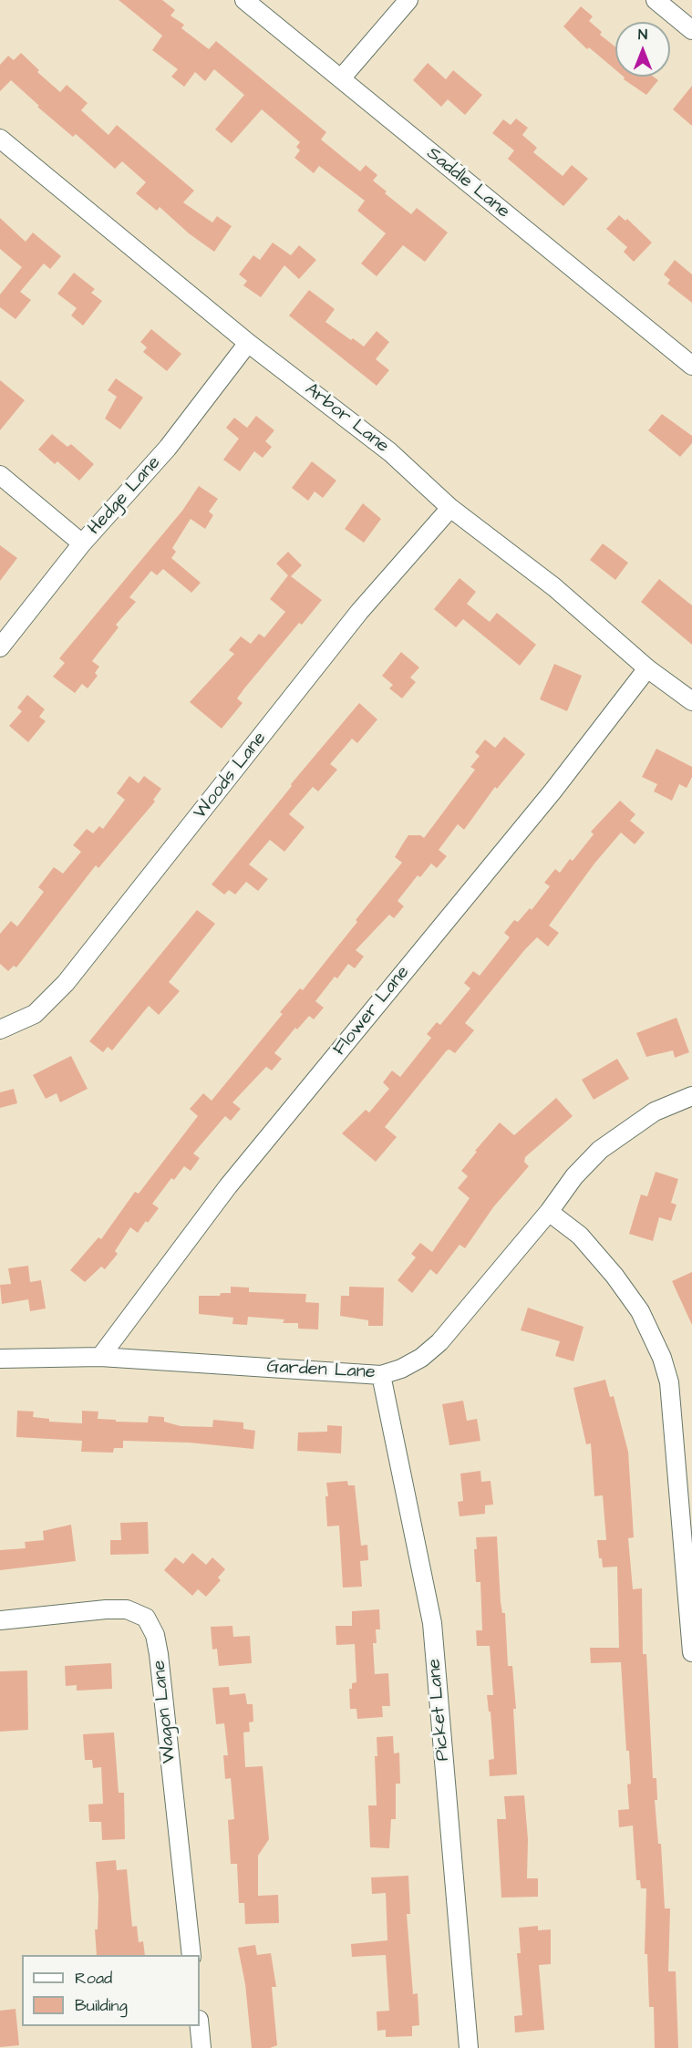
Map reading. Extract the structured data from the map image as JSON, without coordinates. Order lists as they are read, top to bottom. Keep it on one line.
{"streets":{"street":["Saddle Lane","Arbor Lane","Hedge Lane","Woods Lane","Flower Lane","Garden Lane","Picket Lane","Wagon Lane"]},"crossings":[["Arbor Lane","Hedge Lane"],["Arbor Lane","Woods Lane"],["Arbor Lane","Flower Lane"],["Flower Lane","Garden Lane"],["Garden Lane","Picket Lane"]],"legend":["Road","Building"],"north":"top"}
